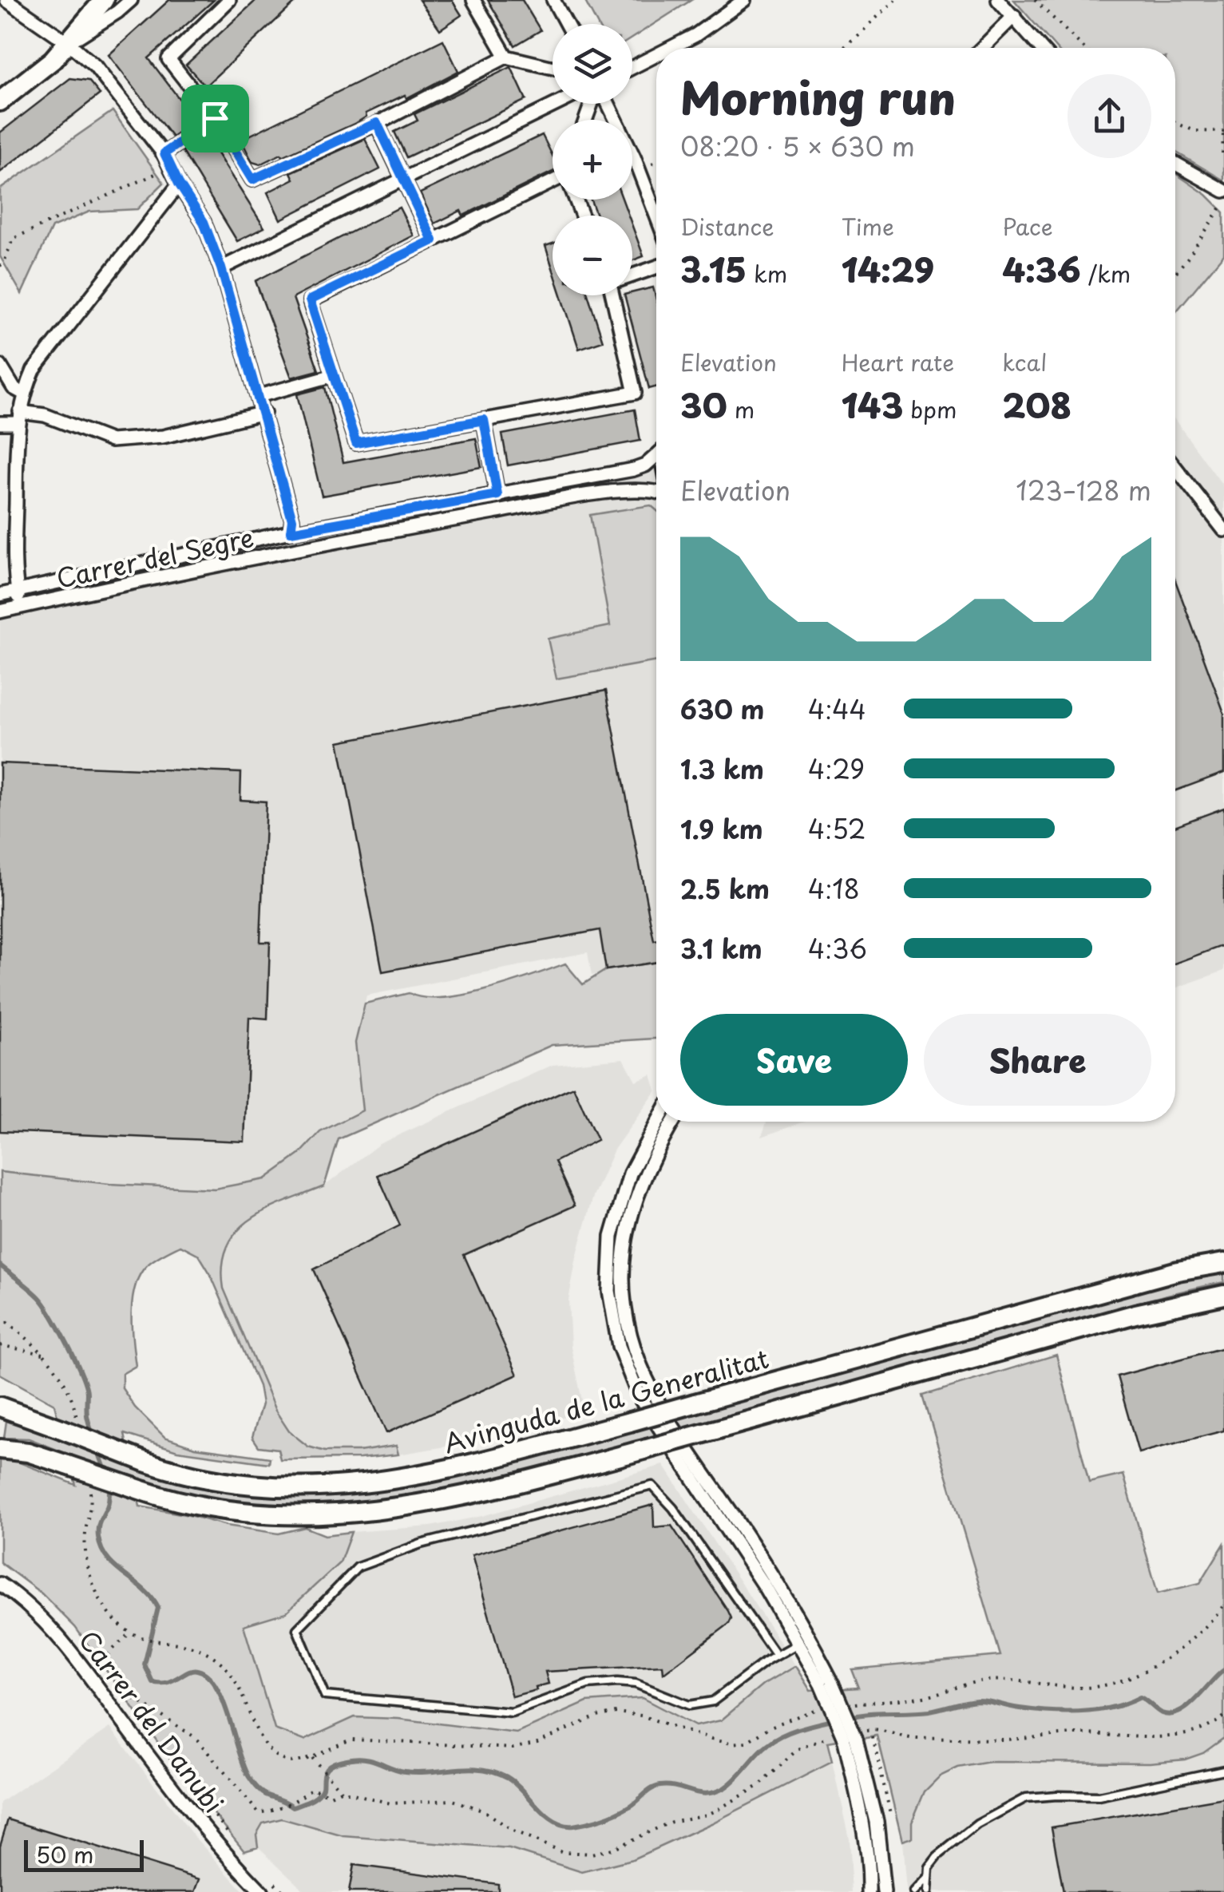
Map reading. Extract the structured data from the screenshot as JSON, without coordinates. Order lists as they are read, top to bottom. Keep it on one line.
{"streets":{"street":["Carrer del Segre","Avinguda de la Generalitat","Carrer del Danubi"]},"scale_bar":"50 m","page":{"map_buttons":["+","−"],"heading":["Morning run","08:20 · 5 × 630 m"],"stats":[["Distance","3.15 km"],["Time","14:29"],["Pace","4:36 /km"],["Elevation","30 m"],["Heart rate","143 bpm"],["kcal","208"]],"chart":["Elevation","123–128 m"],"list":[{"name":"630 m","note":"4:44"},{"name":"1.3 km","note":"4:29"},{"name":"1.9 km","note":"4:52"},{"name":"2.5 km","note":"4:18"},{"name":"3.1 km","note":"4:36"}],"buttons":["Save","Share"],"scale":"50 m"}}
